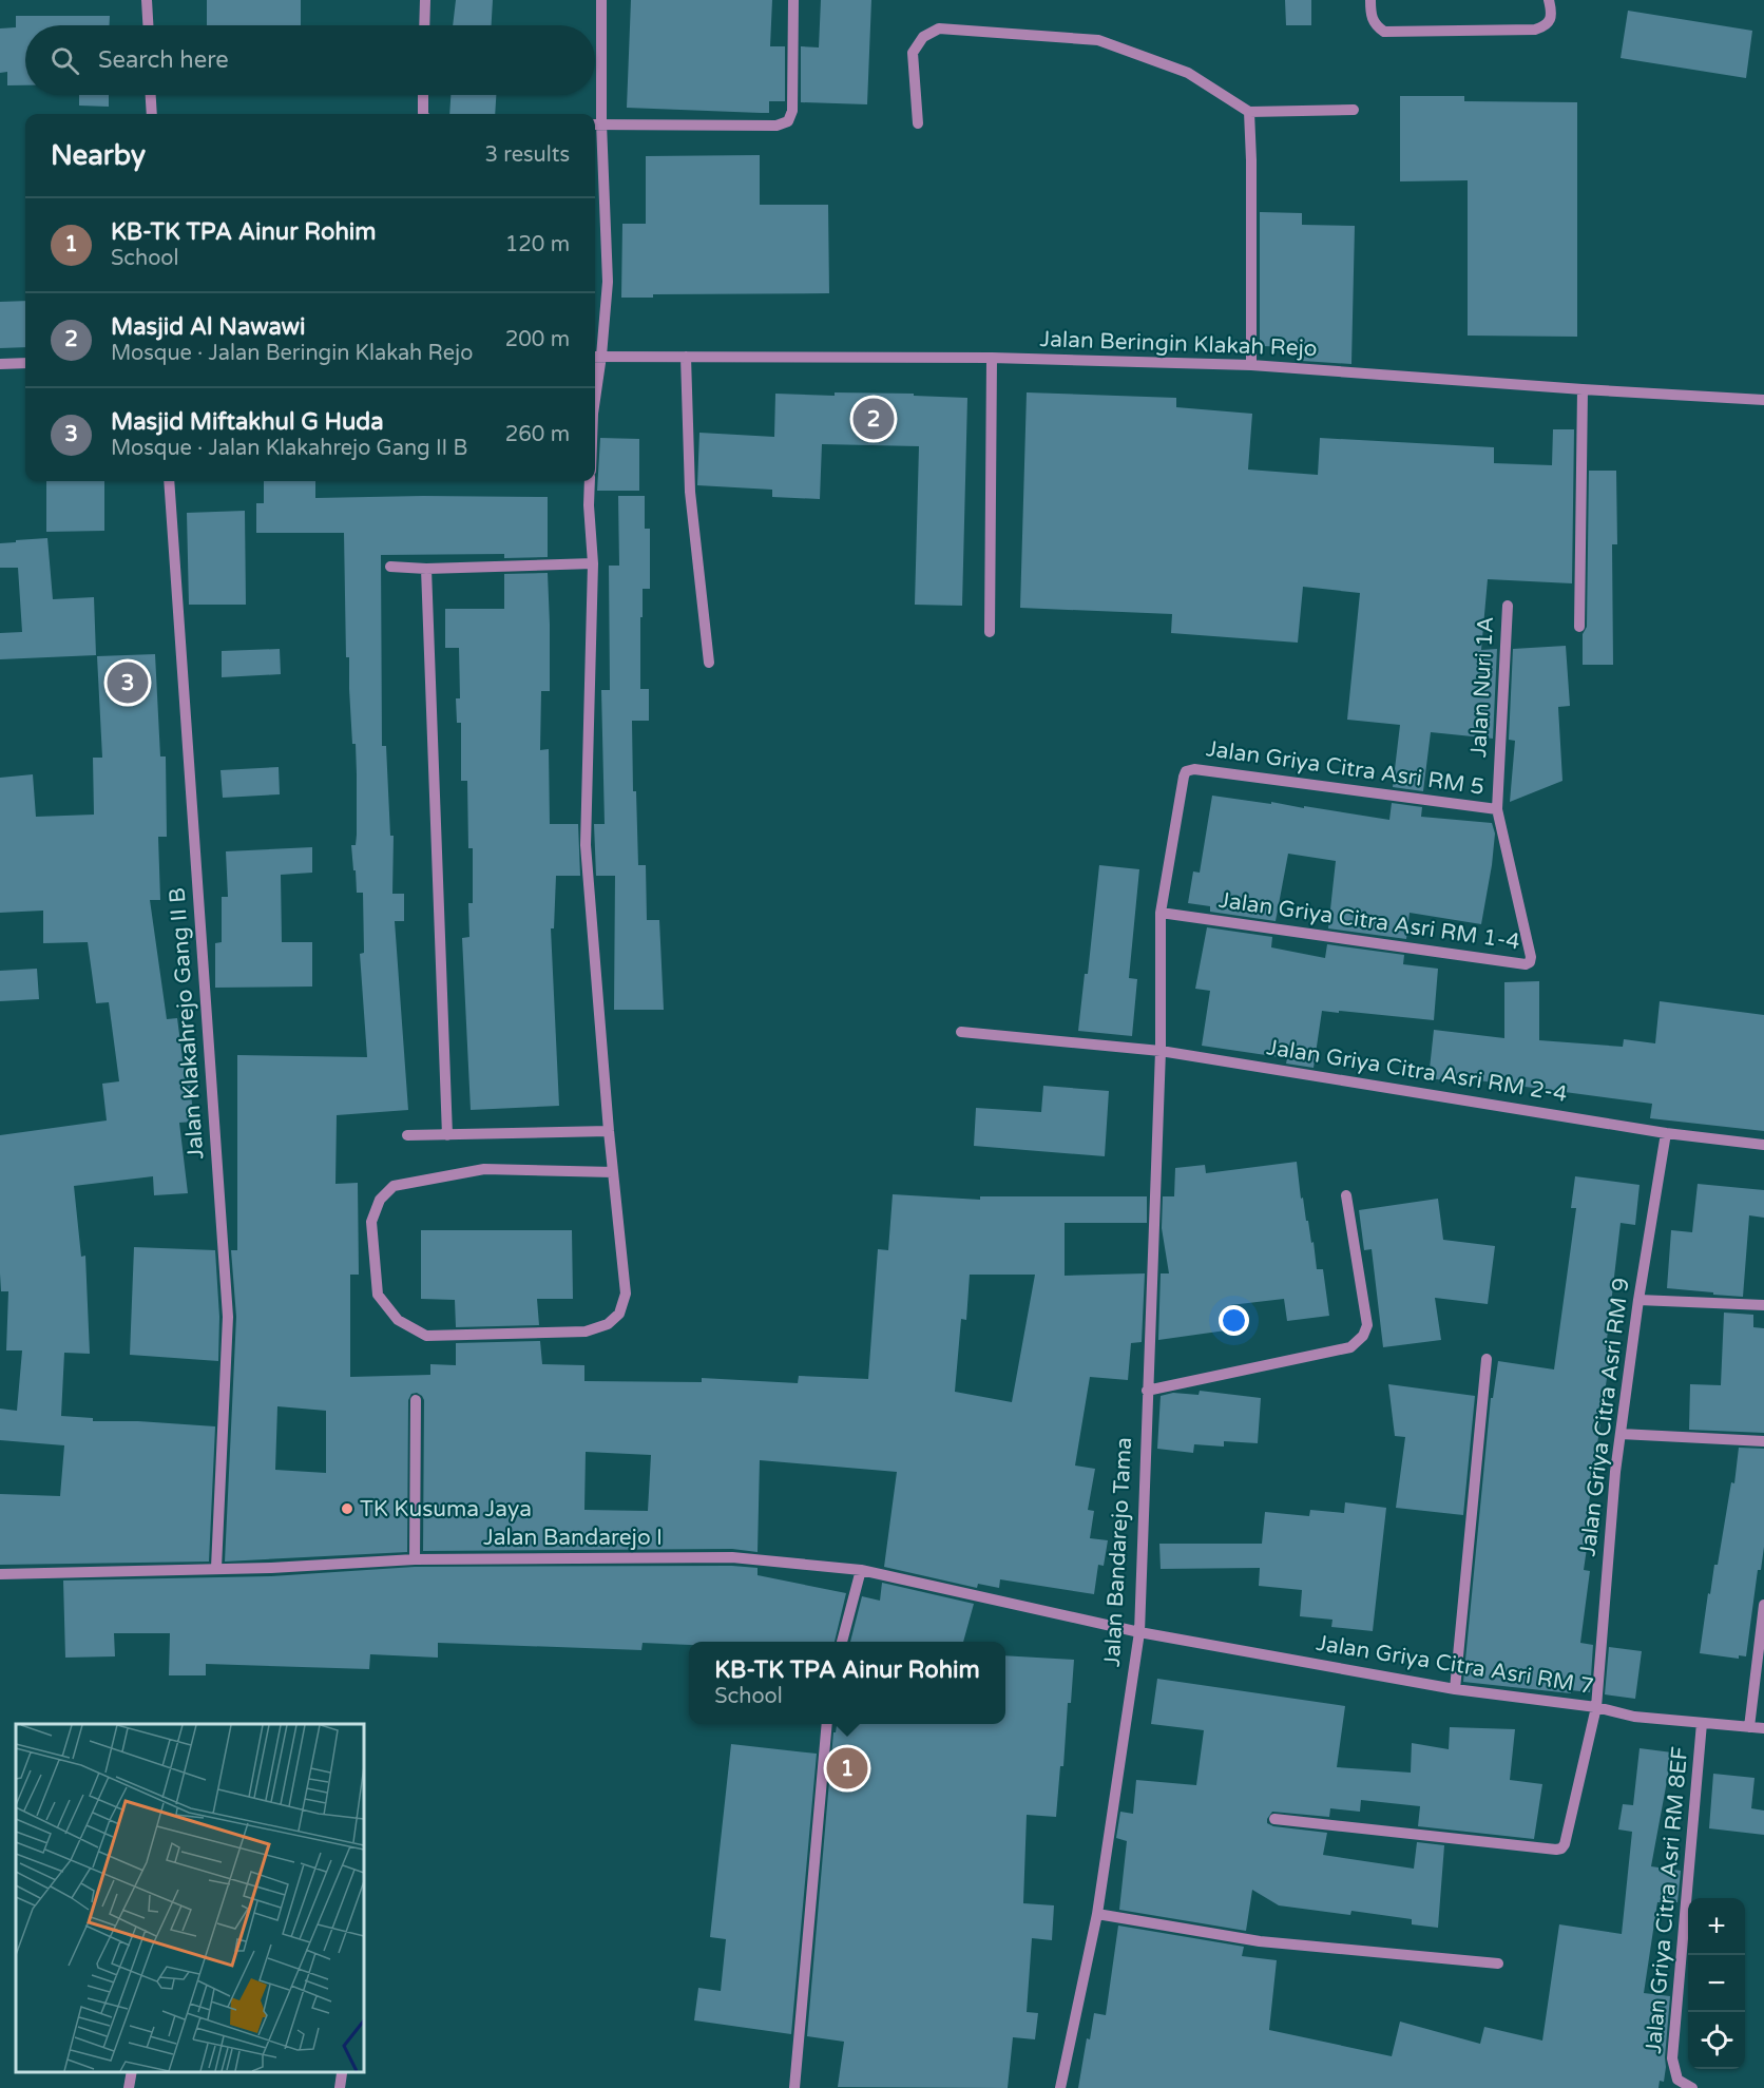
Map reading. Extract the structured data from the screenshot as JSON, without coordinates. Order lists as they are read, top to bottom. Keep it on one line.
{"streets":{"street":["Jalan Beringin Klakah Rejo","Jalan Nuri 1A","Jalan Griya Citra Asri RM 5","Jalan Griya Citra Asri RM 1-4","Jalan Klakahrejo Gang II B","Jalan Griya Citra Asri RM 2-4","Jalan Griya Citra Asri RM 9","Jalan Bandarejo I","Jalan Bandarejo Tama","Jalan Griya Citra Asri RM 7","Jalan Griya Citra Asri RM 8EF"]},"crossings":[["Jalan Nuri 1A","Jalan Griya Citra Asri RM 5"],["Jalan Nuri 1A","Jalan Griya Citra Asri RM 1-4"],["Jalan Griya Citra Asri RM 5","Jalan Griya Citra Asri RM 1-4"],["Jalan Griya Citra Asri RM 5","Jalan Bandarejo Tama"],["Jalan Griya Citra Asri RM 1-4","Jalan Bandarejo Tama"],["Jalan Klakahrejo Gang II B","Jalan Bandarejo I"],["Jalan Griya Citra Asri RM 2-4","Jalan Griya Citra Asri RM 9"],["Jalan Griya Citra Asri RM 2-4","Jalan Bandarejo Tama"],["Jalan Griya Citra Asri RM 9","Jalan Griya Citra Asri RM 7"],["Jalan Bandarejo I","Jalan Bandarejo Tama"],["Jalan Bandarejo I","Jalan Griya Citra Asri RM 7"],["Jalan Bandarejo Tama","Jalan Griya Citra Asri RM 7"],["Jalan Griya Citra Asri RM 7","Jalan Griya Citra Asri RM 8EF"]],"places":["TK Kusuma Jaya"],"page":{"search":"Search here","heading":["Nearby","3 results"],"list":[{"mark":"1","name":"KB-TK TPA Ainur Rohim","note":"School","value":"120 m"},{"mark":"2","name":"Masjid Al Nawawi","note":"Mosque · Jalan Beringin Klakah Rejo","value":"200 m"},{"mark":"3","name":"Masjid Miftakhul G Huda","note":"Mosque · Jalan Klakahrejo Gang II B","value":"260 m"}],"pins":["2","3","1"],"popup":["KB-TK TPA Ainur Rohim","School"],"map_buttons":["+","−"]}}
